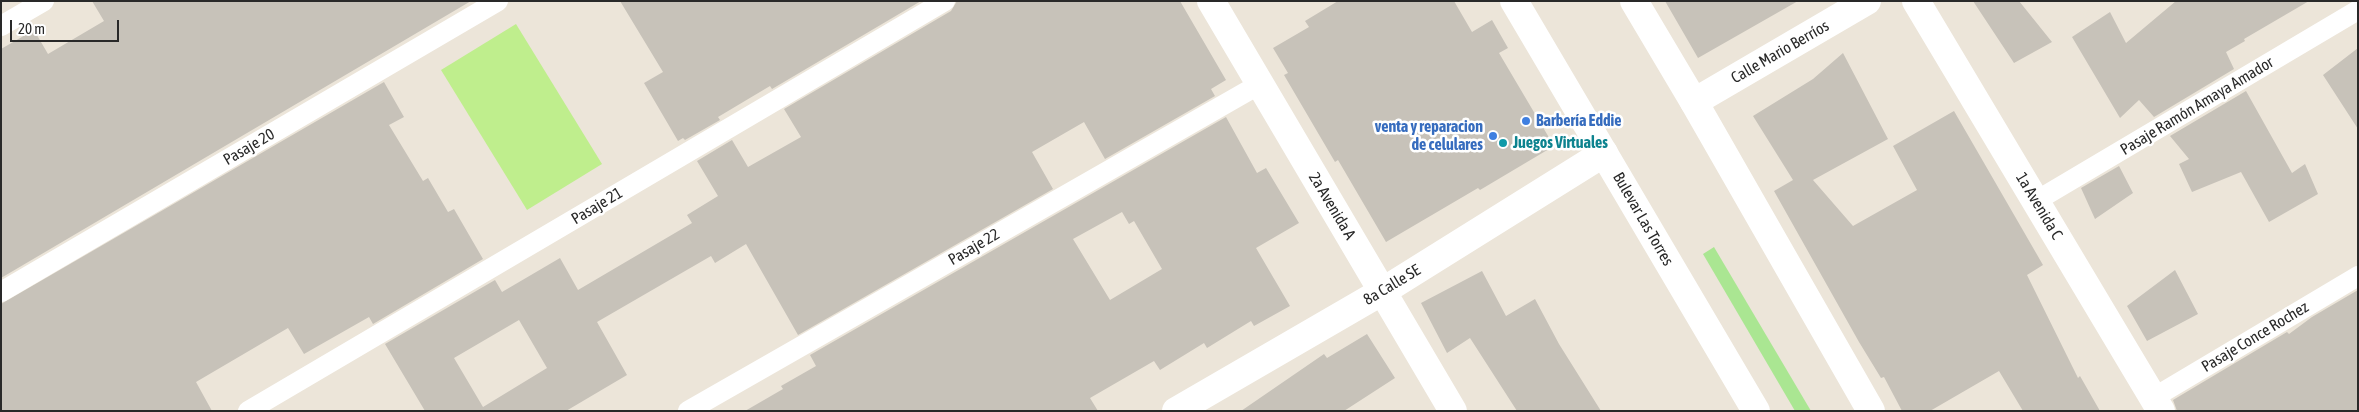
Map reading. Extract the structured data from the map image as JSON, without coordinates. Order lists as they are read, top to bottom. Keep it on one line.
{"streets":{"street":["Calle Mario Berríos","2a Avenida A","1a Avenida C","Bulevar Las Torres","8a Calle SE"],"lane":["Pasaje Ramón Amaya Amador","Pasaje 20","Pasaje 21","Pasaje 22","Pasaje Conce Rochez"]},"crossings":[["Pasaje Ramón Amaya Amador","1a Avenida C"],["2a Avenida A","Pasaje 22"],["2a Avenida A","8a Calle SE"],["1a Avenida C","Pasaje Conce Rochez"],["Bulevar Las Torres","8a Calle SE"]],"places":["Barbería Eddie","venta y reparacion de celulares","Juegos Virtuales"],"scale_bar":"20 m"}
